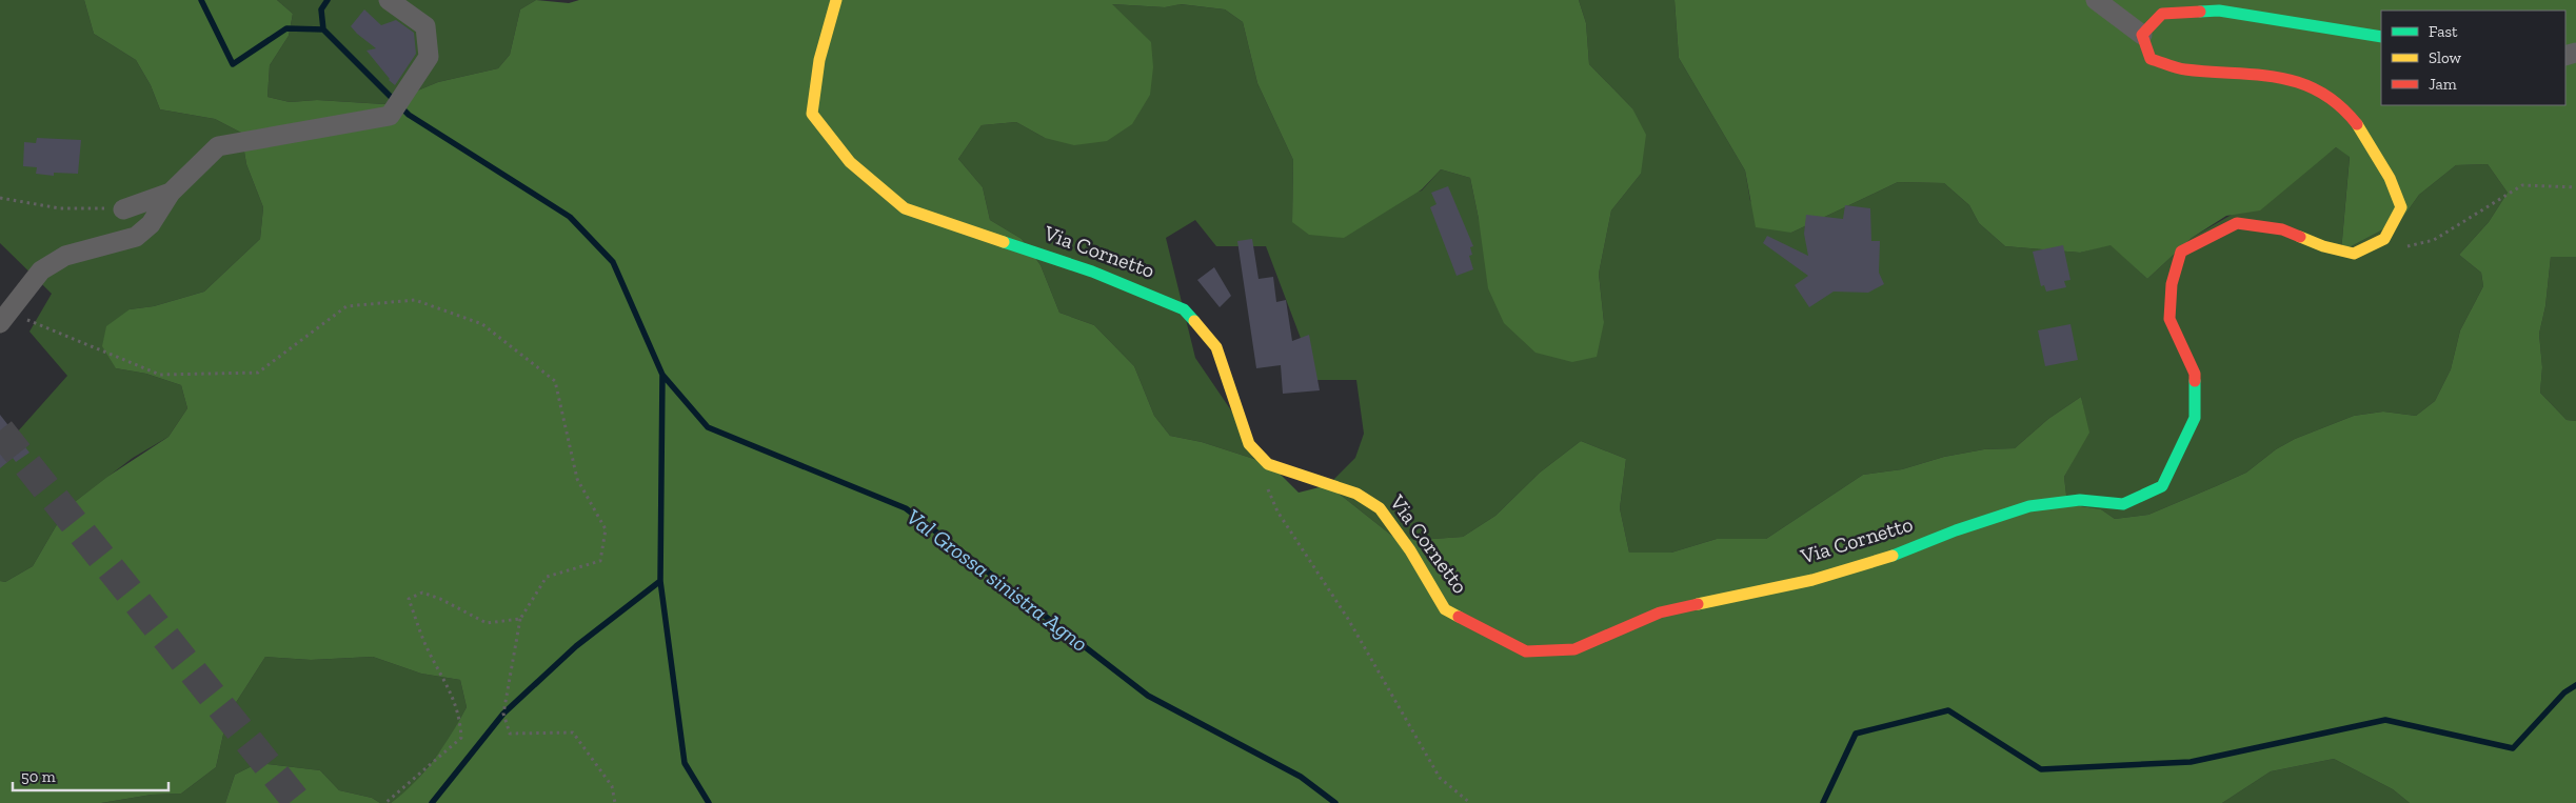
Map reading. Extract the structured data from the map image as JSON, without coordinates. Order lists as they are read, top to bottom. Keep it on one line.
{"streets":{"street":["Via Cornetto"]},"water":["Val Grossa sinistra Agno"],"legend":["Fast","Slow","Jam"],"scale_bar":"50 m"}
